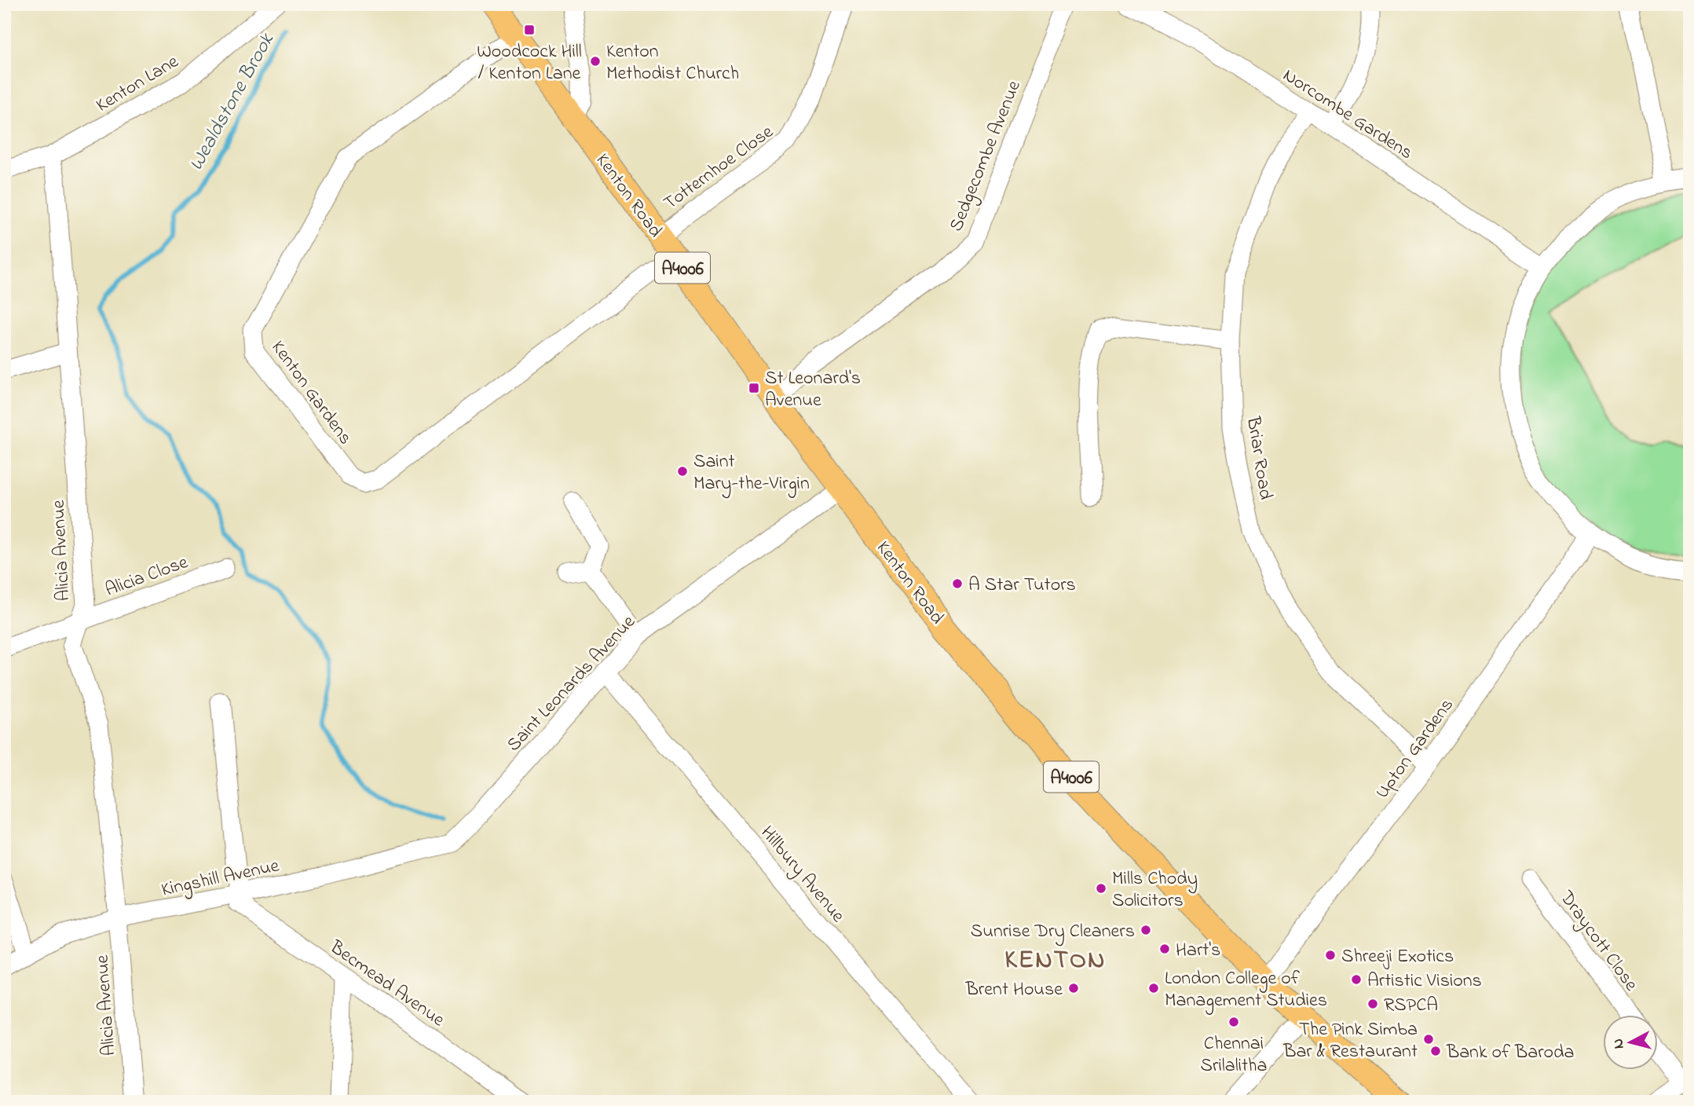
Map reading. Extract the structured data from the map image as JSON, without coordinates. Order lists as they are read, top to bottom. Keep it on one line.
{"streets":{"main road":["Kenton Road","A4006"],"street":["Kenton Lane","Norcombe Gardens","Sedgecombe Avenue","Totternhoe Close","Kenton Gardens","Briar Road","Alicia Avenue","Alicia Close","Saint Leonards Avenue","Upton Gardens","Hillbury Avenue","Kingshill Avenue","Draycott Close","Becmead Avenue"]},"crossings":[["Kenton Lane","Alicia Avenue"],["Norcombe Gardens","Briar Road"],["Sedgecombe Avenue","Kenton Road"],["Totternhoe Close","Kenton Road"],["Kenton Road","Kenton Gardens"],["Kenton Road","Saint Leonards Avenue"],["Kenton Road","Upton Gardens"],["Briar Road","Upton Gardens"],["Alicia Avenue","Alicia Close"],["Alicia Avenue","Kingshill Avenue"],["Saint Leonards Avenue","Hillbury Avenue"],["Saint Leonards Avenue","Kingshill Avenue"],["Kingshill Avenue","Becmead Avenue"]],"districts":["KENTON"],"water":["Wealdstone Brook"],"places":{"transit":["Woodcock Hill / Kenton Lane","St Leonard's Avenue"],"other":["Kenton Methodist Church","Saint Mary-the-Virgin","A Star Tutors","Mills Chody Solicitors","Sunrise Dry Cleaners","Hart's","Shreeji Exotics","Artistic Visions","Brent House","London College of Management Studies","RSPCA","Chennai Srilalitha","The Pink Simba Bar & Restaurant","Bank of Baroda"]},"north":"left"}
